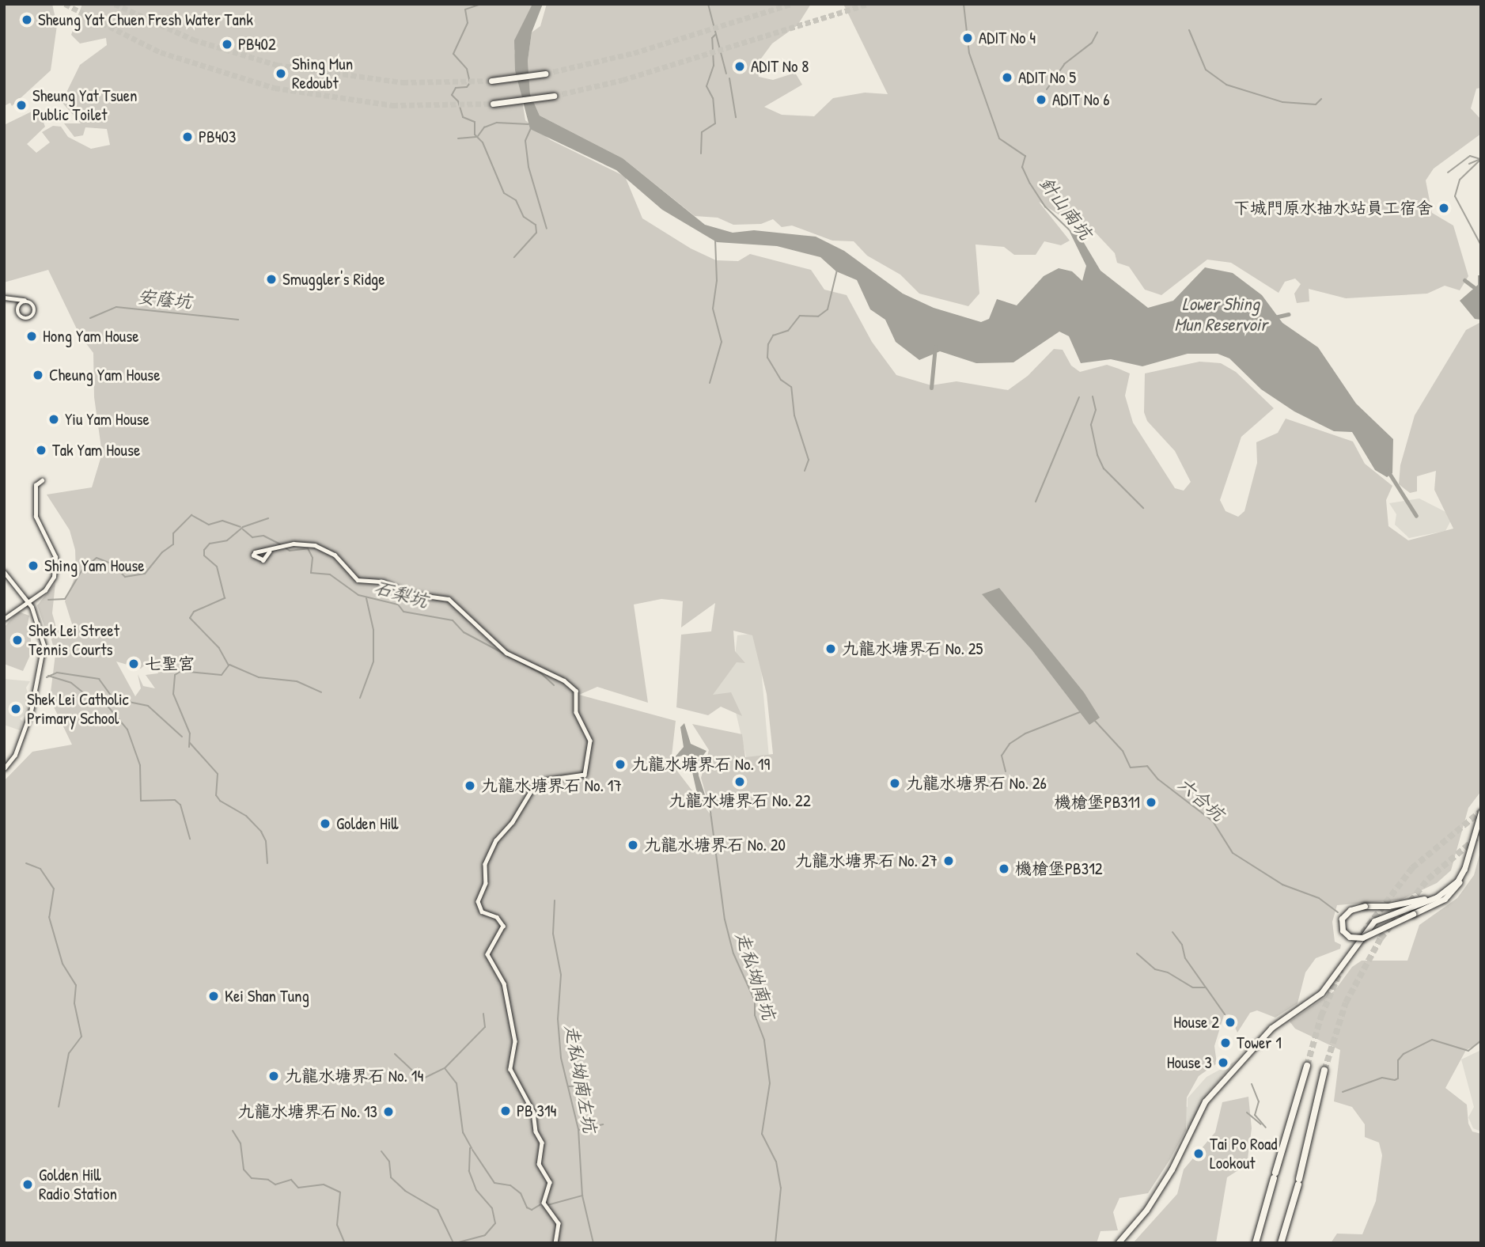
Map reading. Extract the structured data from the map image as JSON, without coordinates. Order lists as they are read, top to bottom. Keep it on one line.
{"water":["針山南坑","安蔭坑","Lower Shing Mun Reservoir","石梨坑","六合坑","走私坳南坑","走私坳南左坑"],"places":["Sheung Yat Chuen Fresh Water Tank","ADIT No 4","PB402","ADIT No 8","Shing Mun Redoubt","ADIT No 5","ADIT No 6","Sheung Yat Tsuen Public Toilet","PB403","下城門原水抽水站員工宿舍","Smuggler's Ridge","Hong Yam House","Cheung Yam House","Yiu Yam House","Tak Yam House","Shing Yam House","Shek Lei Street Tennis Courts","九龍水塘界石 No. 25","七聖宮","Shek Lei Catholic Primary School","九龍水塘界石 No. 19","九龍水塘界石 No. 22","九龍水塘界石 No. 26","九龍水塘界石 No. 17","機槍堡PB311","Golden Hill","九龍水塘界石 No. 20","九龍水塘界石 No. 27","機槍堡PB312","Kei Shan Tung","House 2","Tower 1","House 3","九龍水塘界石 No. 14","PB 314","九龍水塘界石 No. 13","Tai Po Road Lookout","Golden Hill Radio Station"]}
